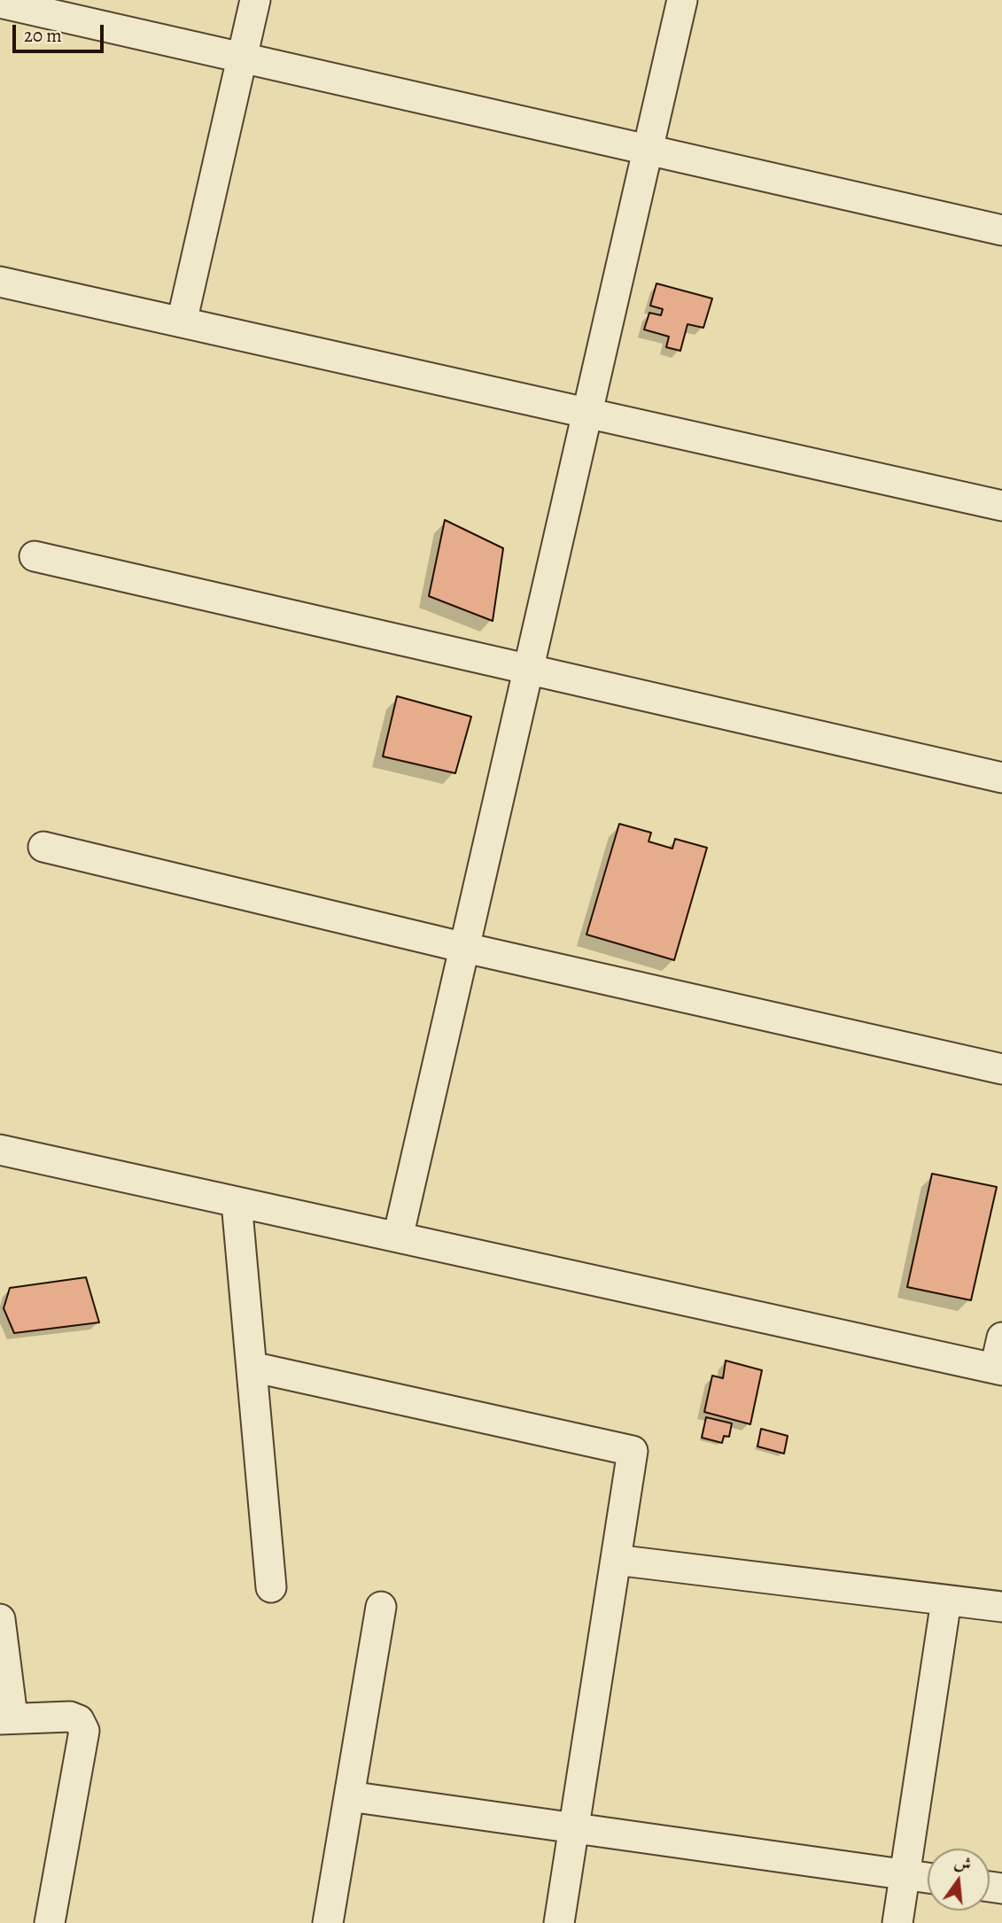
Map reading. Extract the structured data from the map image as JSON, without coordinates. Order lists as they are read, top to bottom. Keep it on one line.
{"scale_bar":"20 m","north":"top"}
